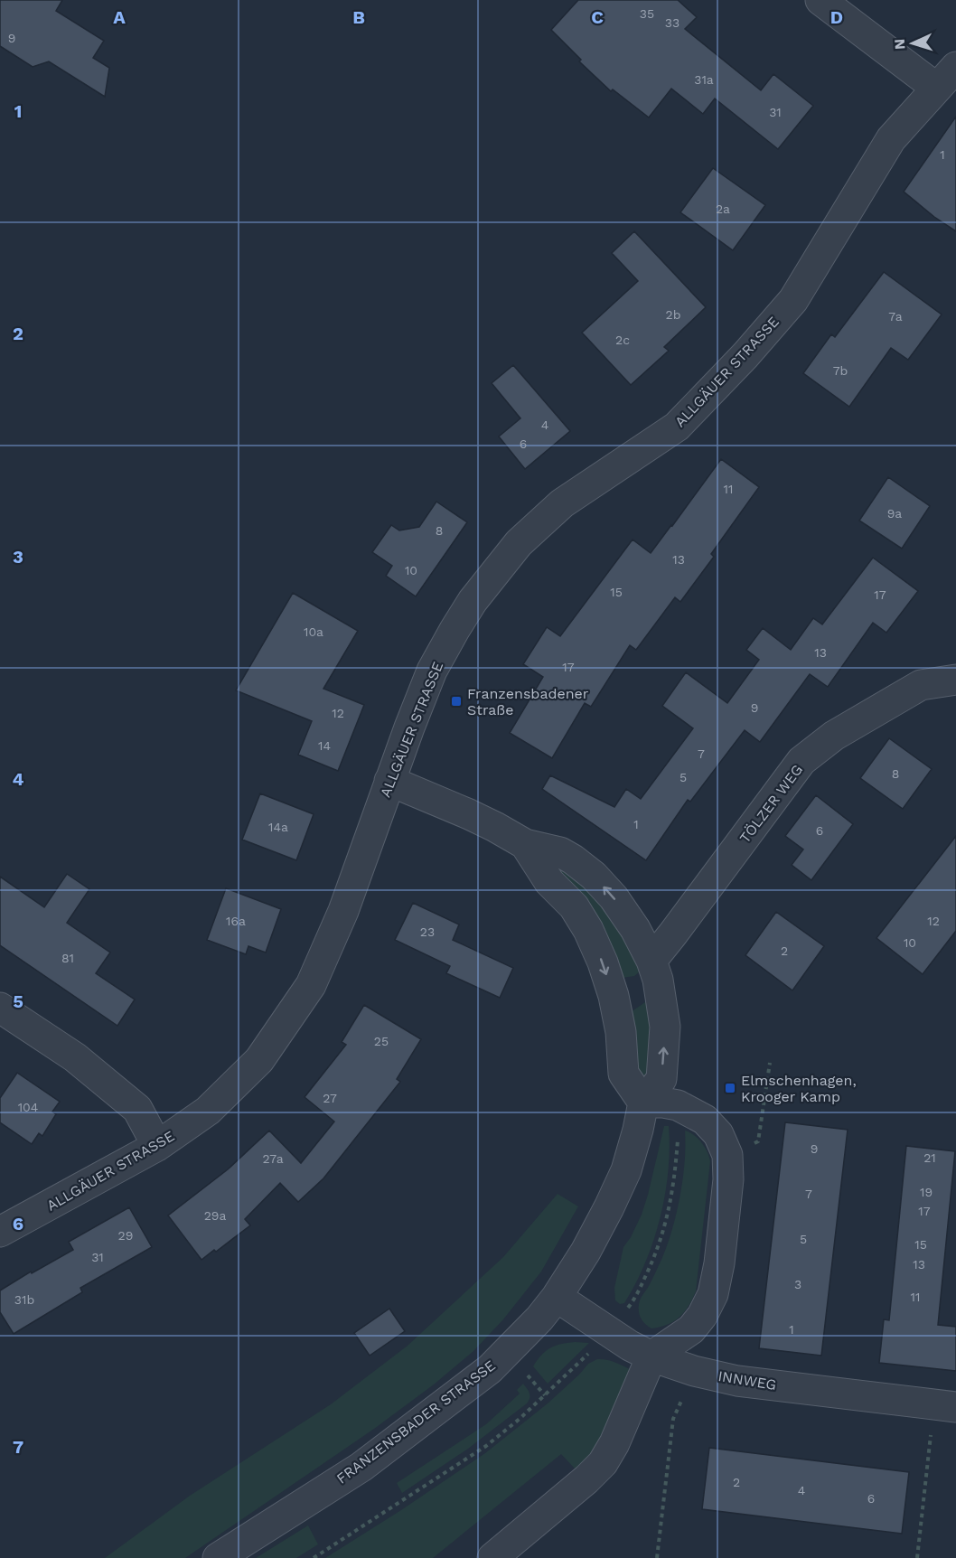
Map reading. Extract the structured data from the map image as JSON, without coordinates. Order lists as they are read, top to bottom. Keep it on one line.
{"streets":{"street":["ALLGÄUER STRASSE","TÖLZER WEG","INNWEG","FRANZENSBADER STRASSE"]},"crossings":[["ALLGÄUER STRASSE","FRANZENSBADER STRASSE"],["TÖLZER WEG","FRANZENSBADER STRASSE"],["INNWEG","FRANZENSBADER STRASSE"]],"places":{"transit":["Franzensbadener Straße","Elmschenhagen, Krooger Kamp"]},"house_numbers":["35","33","9","31a","31","1","2a","2b","7a","2c","7b","4","6","11","9a","8","13","10","15","17","10a","13","17","9","12","14","7","8","5","1","14a","6","16a","12","23","10","2","81","25","27","104","9","21","27a","19","7","17","29a","29","5","15","31","13","3","11","31b","1","2","4","6"],"north":"left","grid":{"columns":["A","B","C","D"],"rows":["1","2","3","4","5","6","7"]}}
